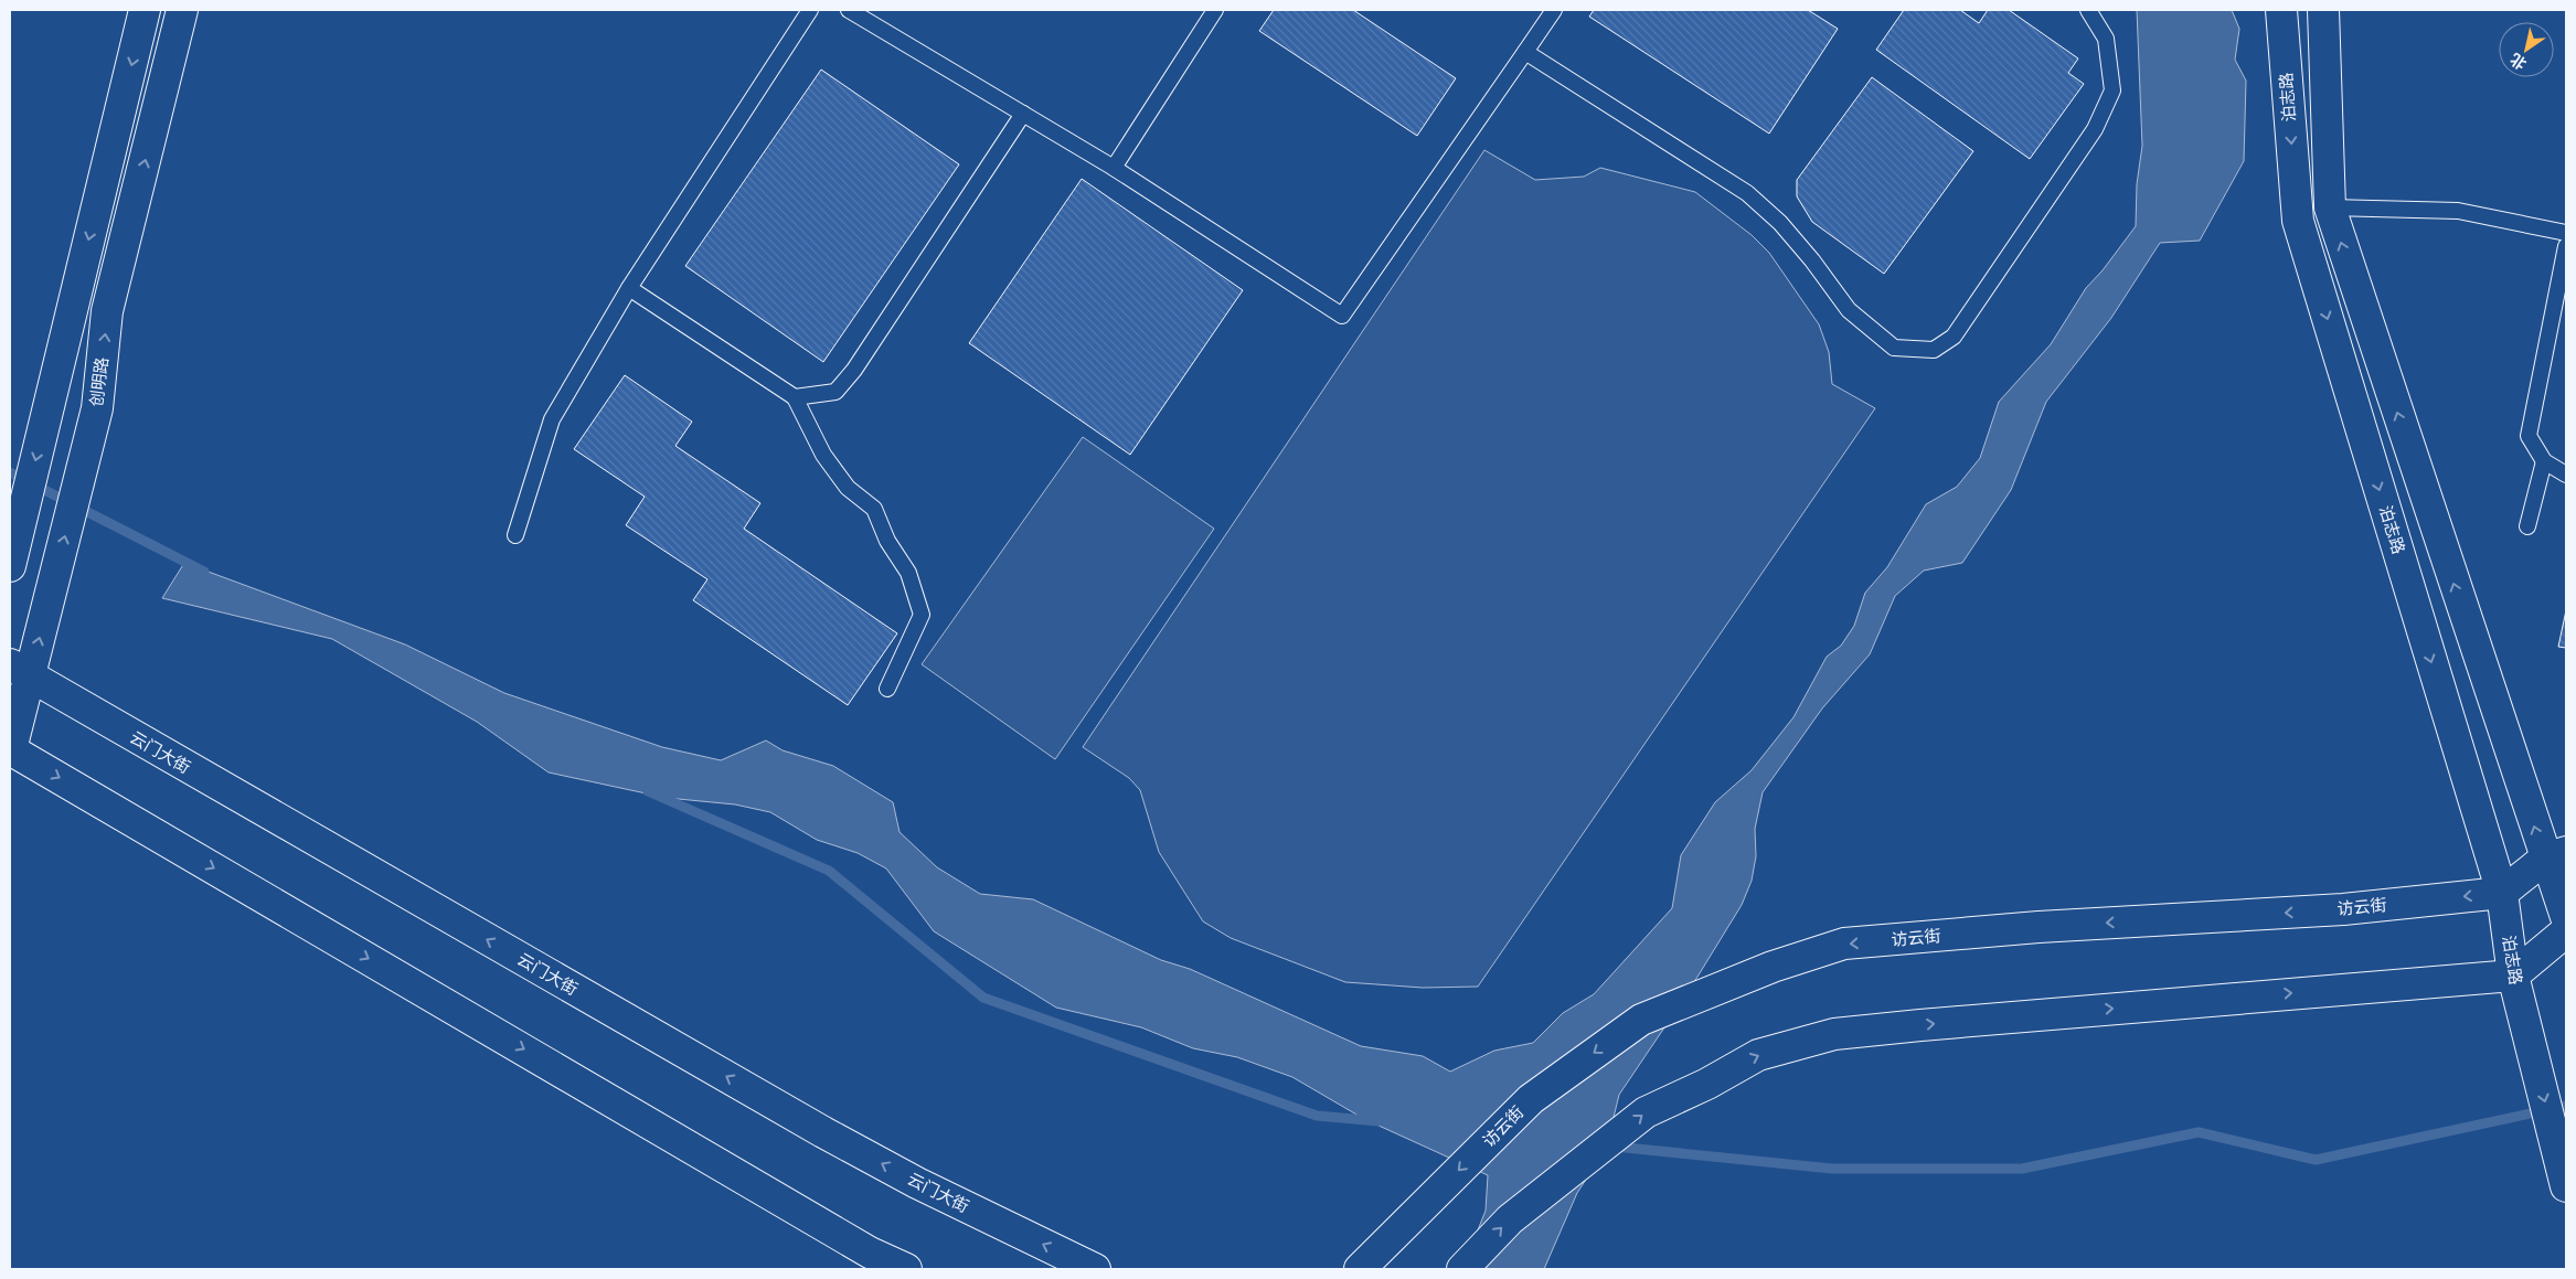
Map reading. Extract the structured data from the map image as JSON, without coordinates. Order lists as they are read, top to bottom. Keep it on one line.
{"streets":{"main road":["泊志路","创明路","云门大街","访云街"]},"crossings":[["泊志路","访云街"],["创明路","云门大街"]],"north":"bottom left"}
